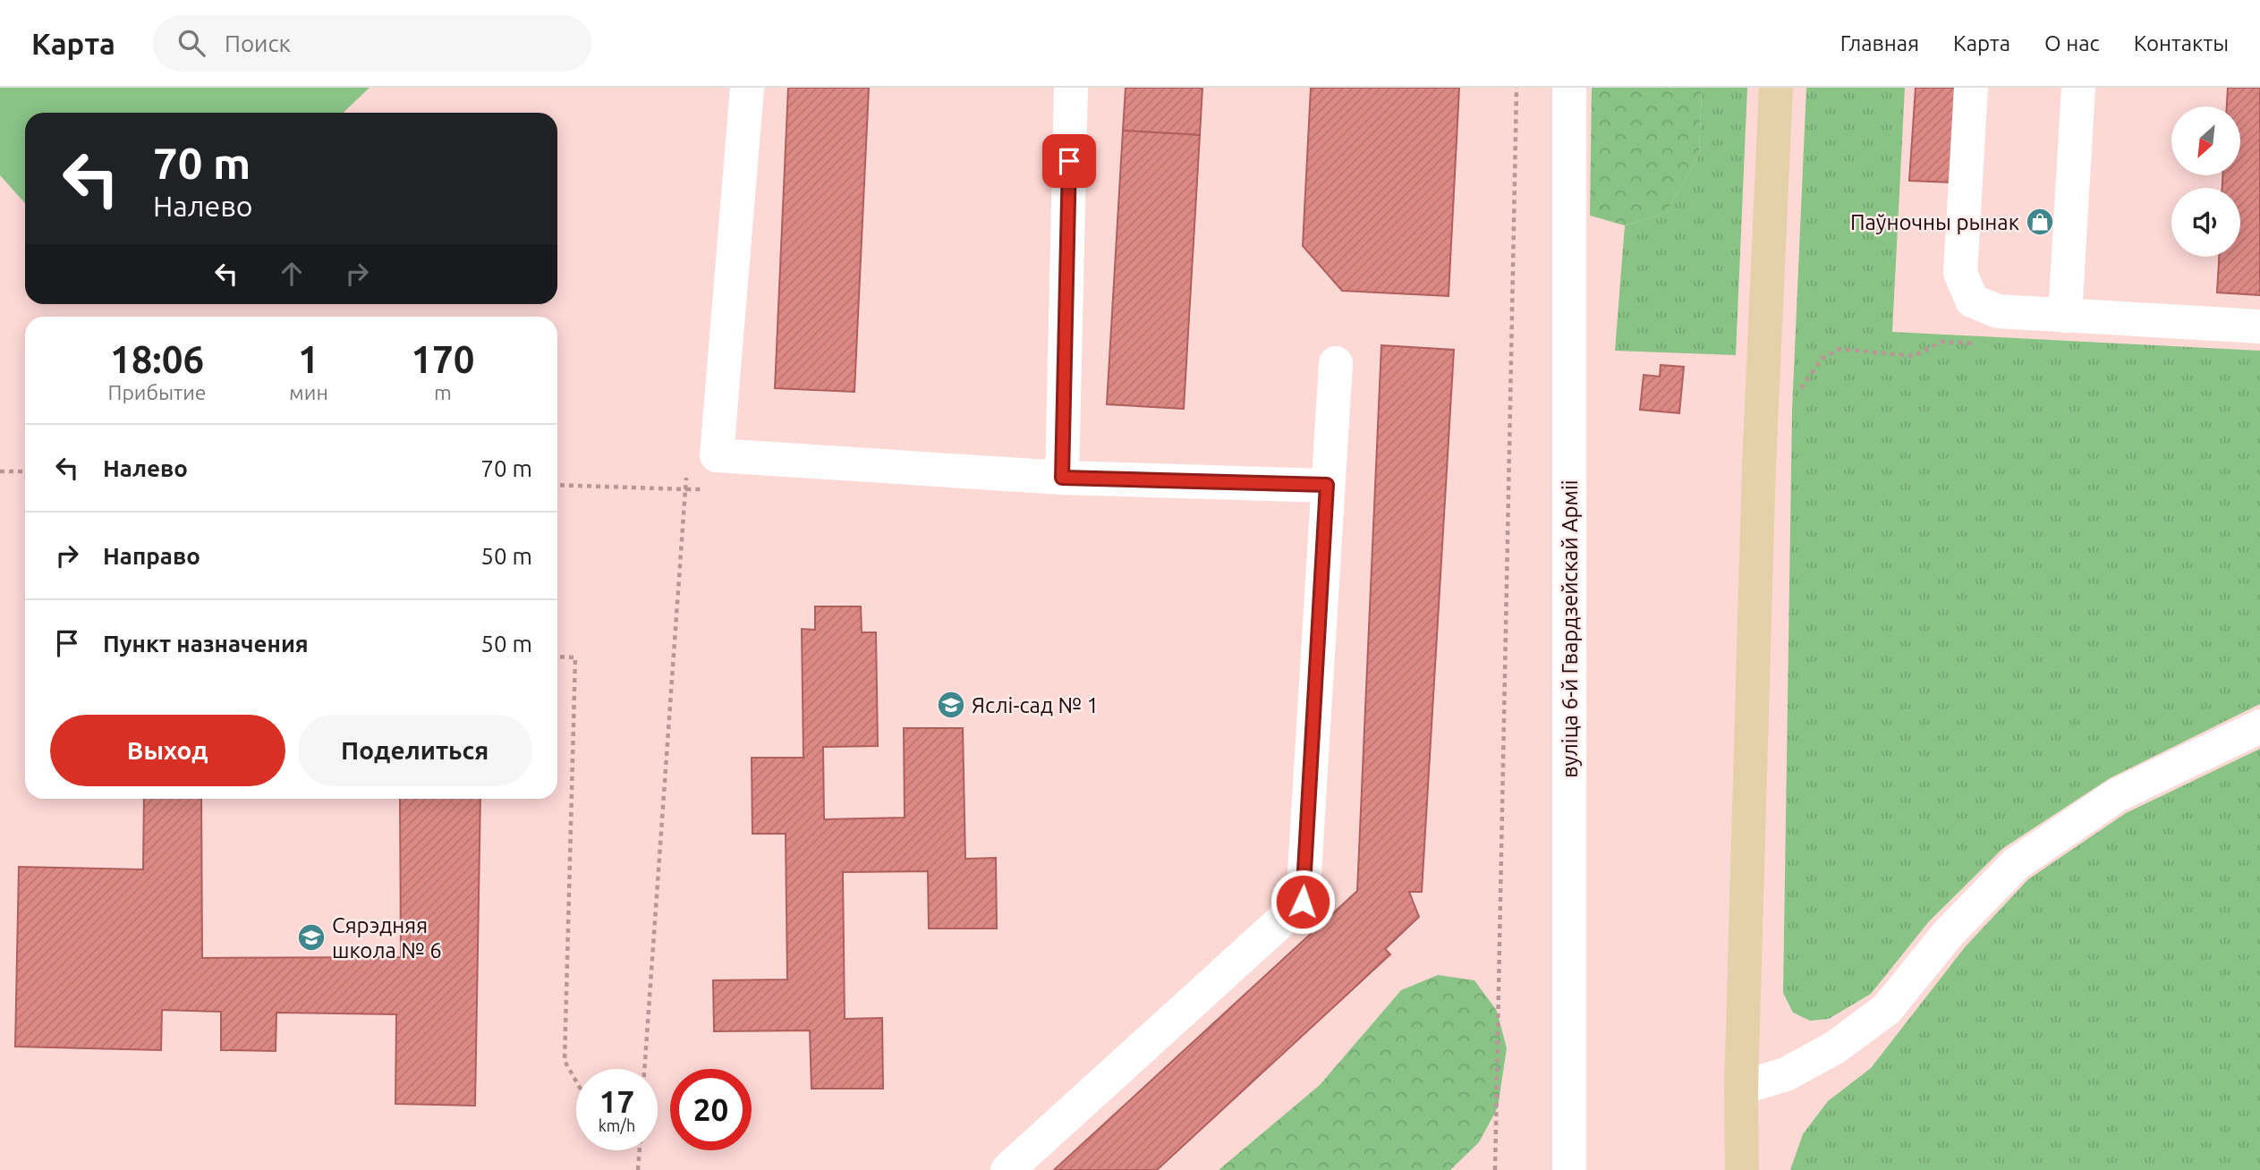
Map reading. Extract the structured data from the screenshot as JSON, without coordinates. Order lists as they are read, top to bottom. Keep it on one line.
{"streets":{"street":["вуліца 6-й Гвардзейскай Арміі"]},"places":{"shop":["Паўночны рынак"],"school or university":["Яслі-сад № 1","Сярэдняя школа № 6"]},"north":"bottom left","page":{"header":"Карта","search":"Поиск","nav":["Главная","Карта","О нас","Контакты"],"turn":["70 m","Налево"],"eta":["18:06","Прибытие","1","мин","170","m"],"list":[{"name":"Налево","value":"70 m"},{"name":"Направо","value":"50 m"},{"name":"Пункт назначения","value":"50 m"}],"buttons":["Выход","Поделиться"],"speed":"17 km/h","limit":"20"}}
